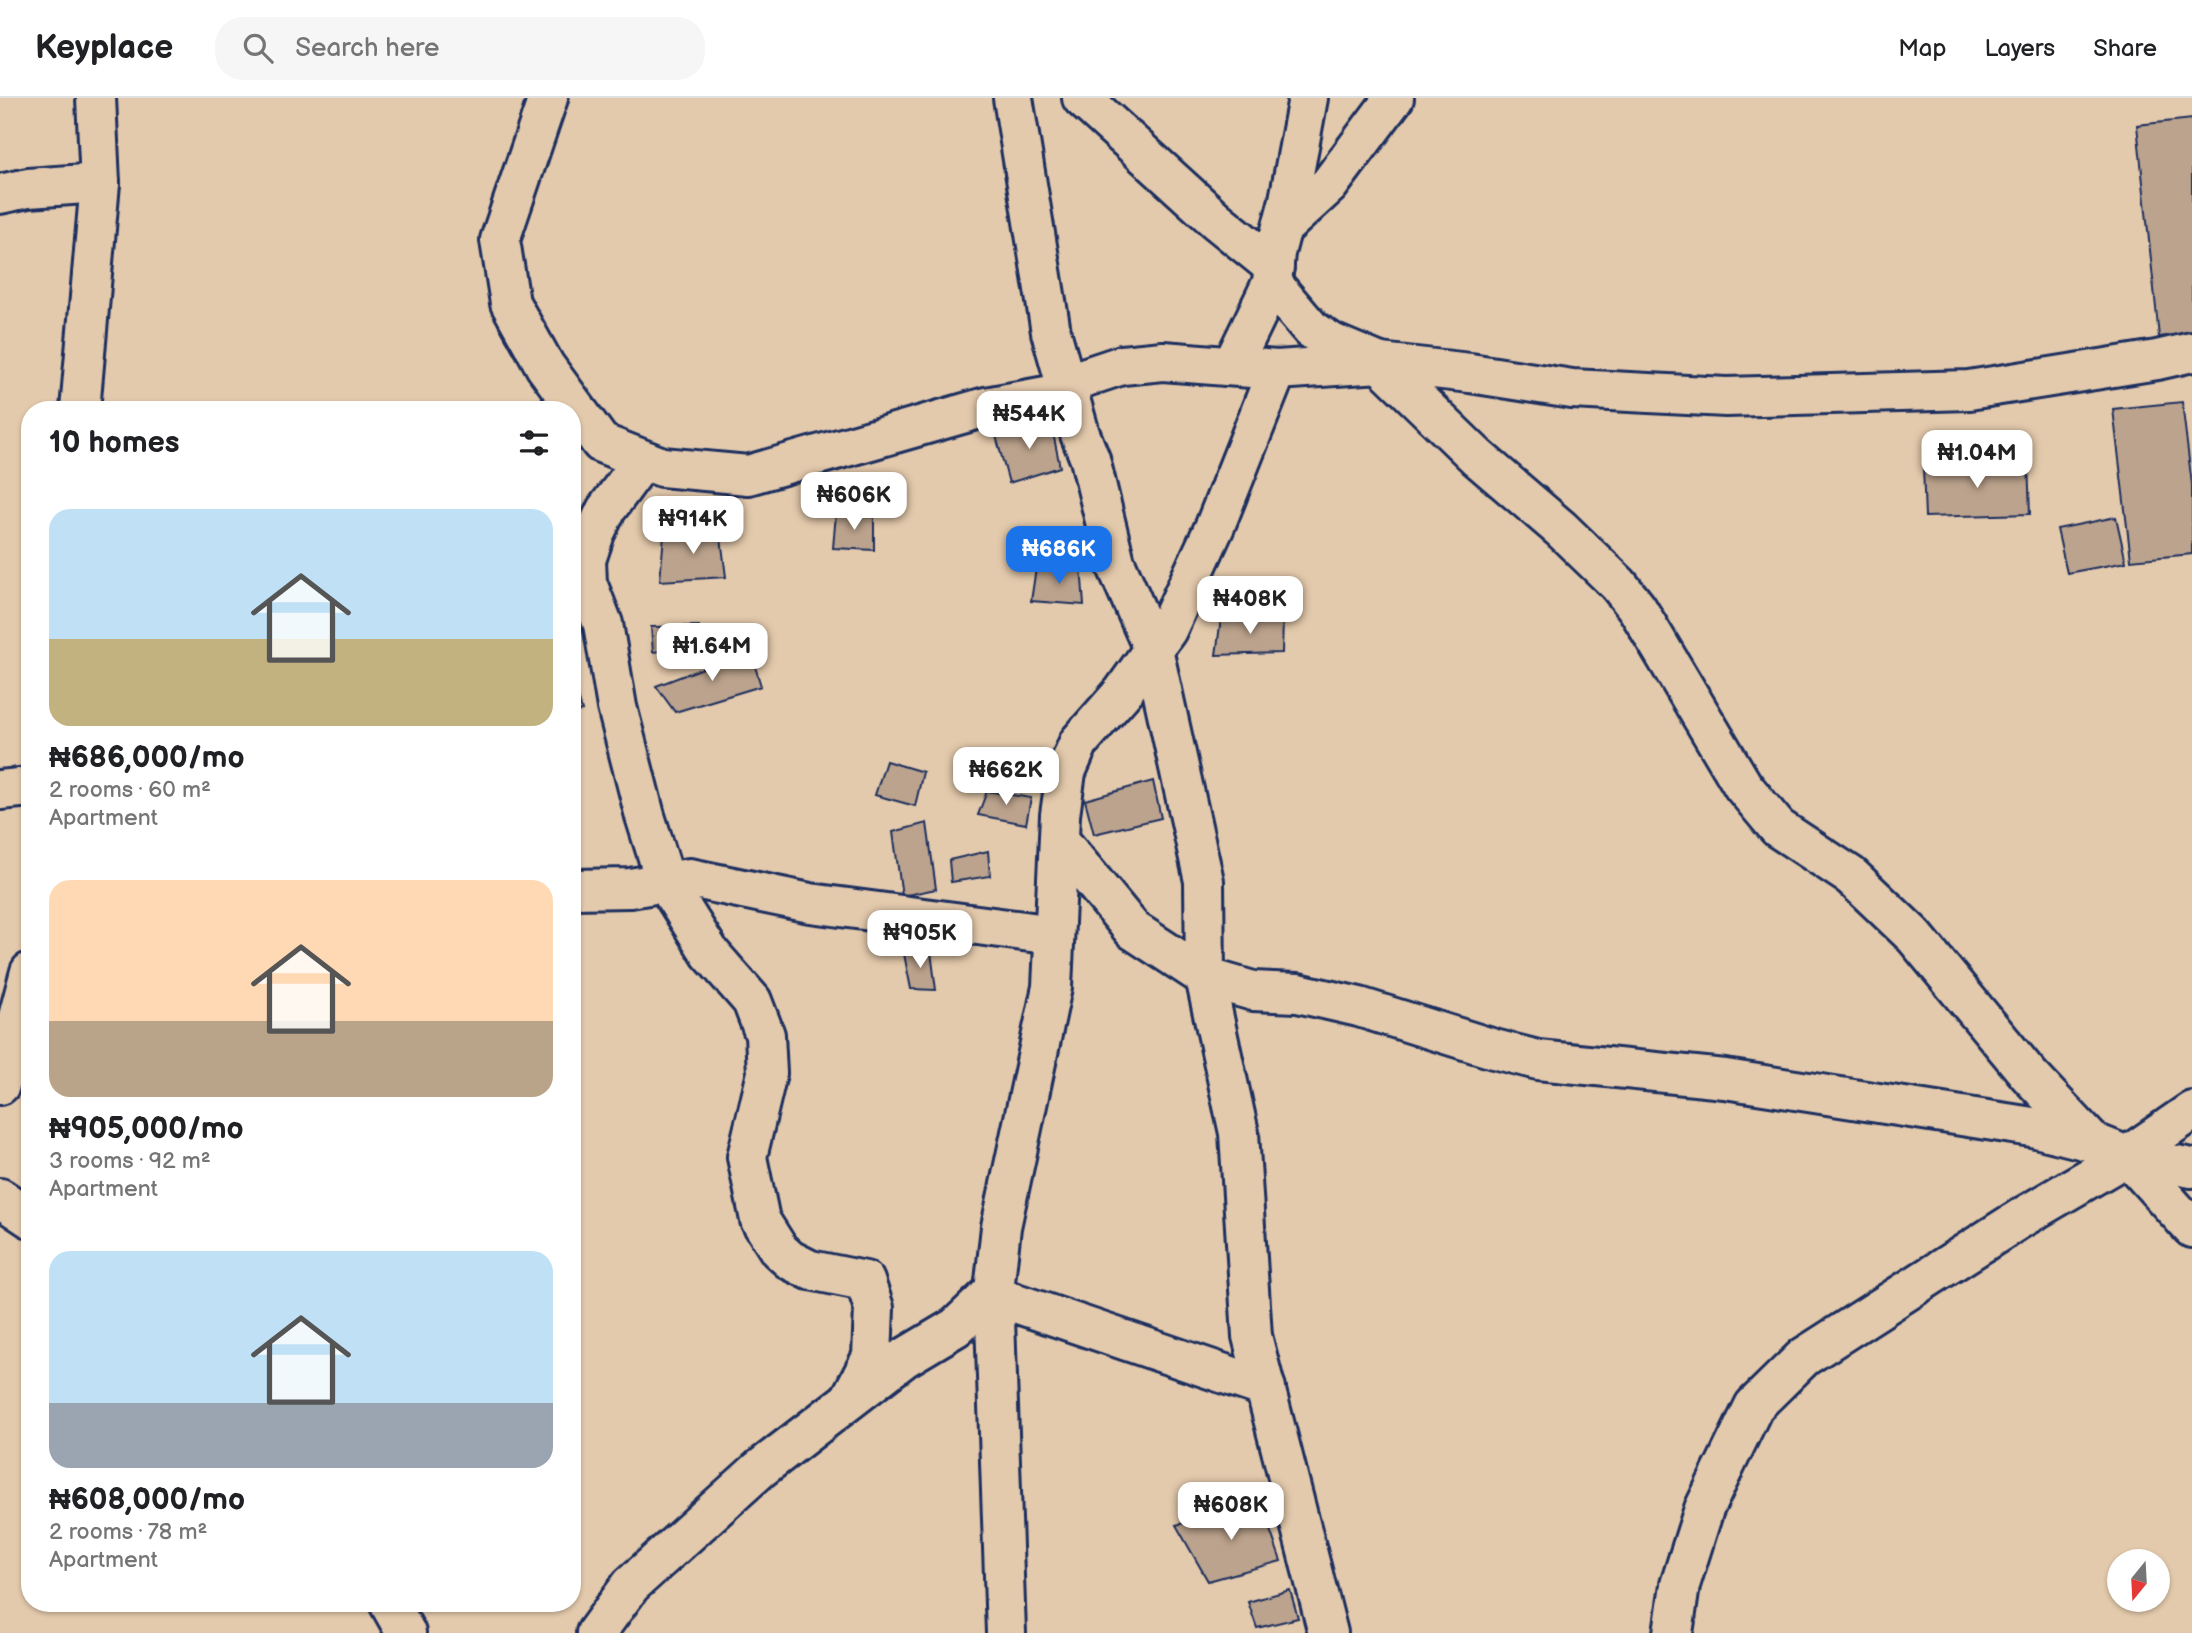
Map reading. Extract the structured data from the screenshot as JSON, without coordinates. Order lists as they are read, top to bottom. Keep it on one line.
{"north":"bottom","page":{"header":"Keyplace","search":"Search here","nav":["Map","Layers","Share"],"price":["₦544K","₦1.04M","₦606K","₦914K","₦686K","₦408K","₦1.64M","₦662K","₦905K","₦608K"],"heading":"10 homes","list":[{"name":"₦686,000/mo","note":"2 rooms · 60 m² · Apartment"},{"name":"₦905,000/mo","note":"3 rooms · 92 m² · Apartment"},{"name":"₦608,000/mo","note":"2 rooms · 78 m² · Apartment"}]}}
